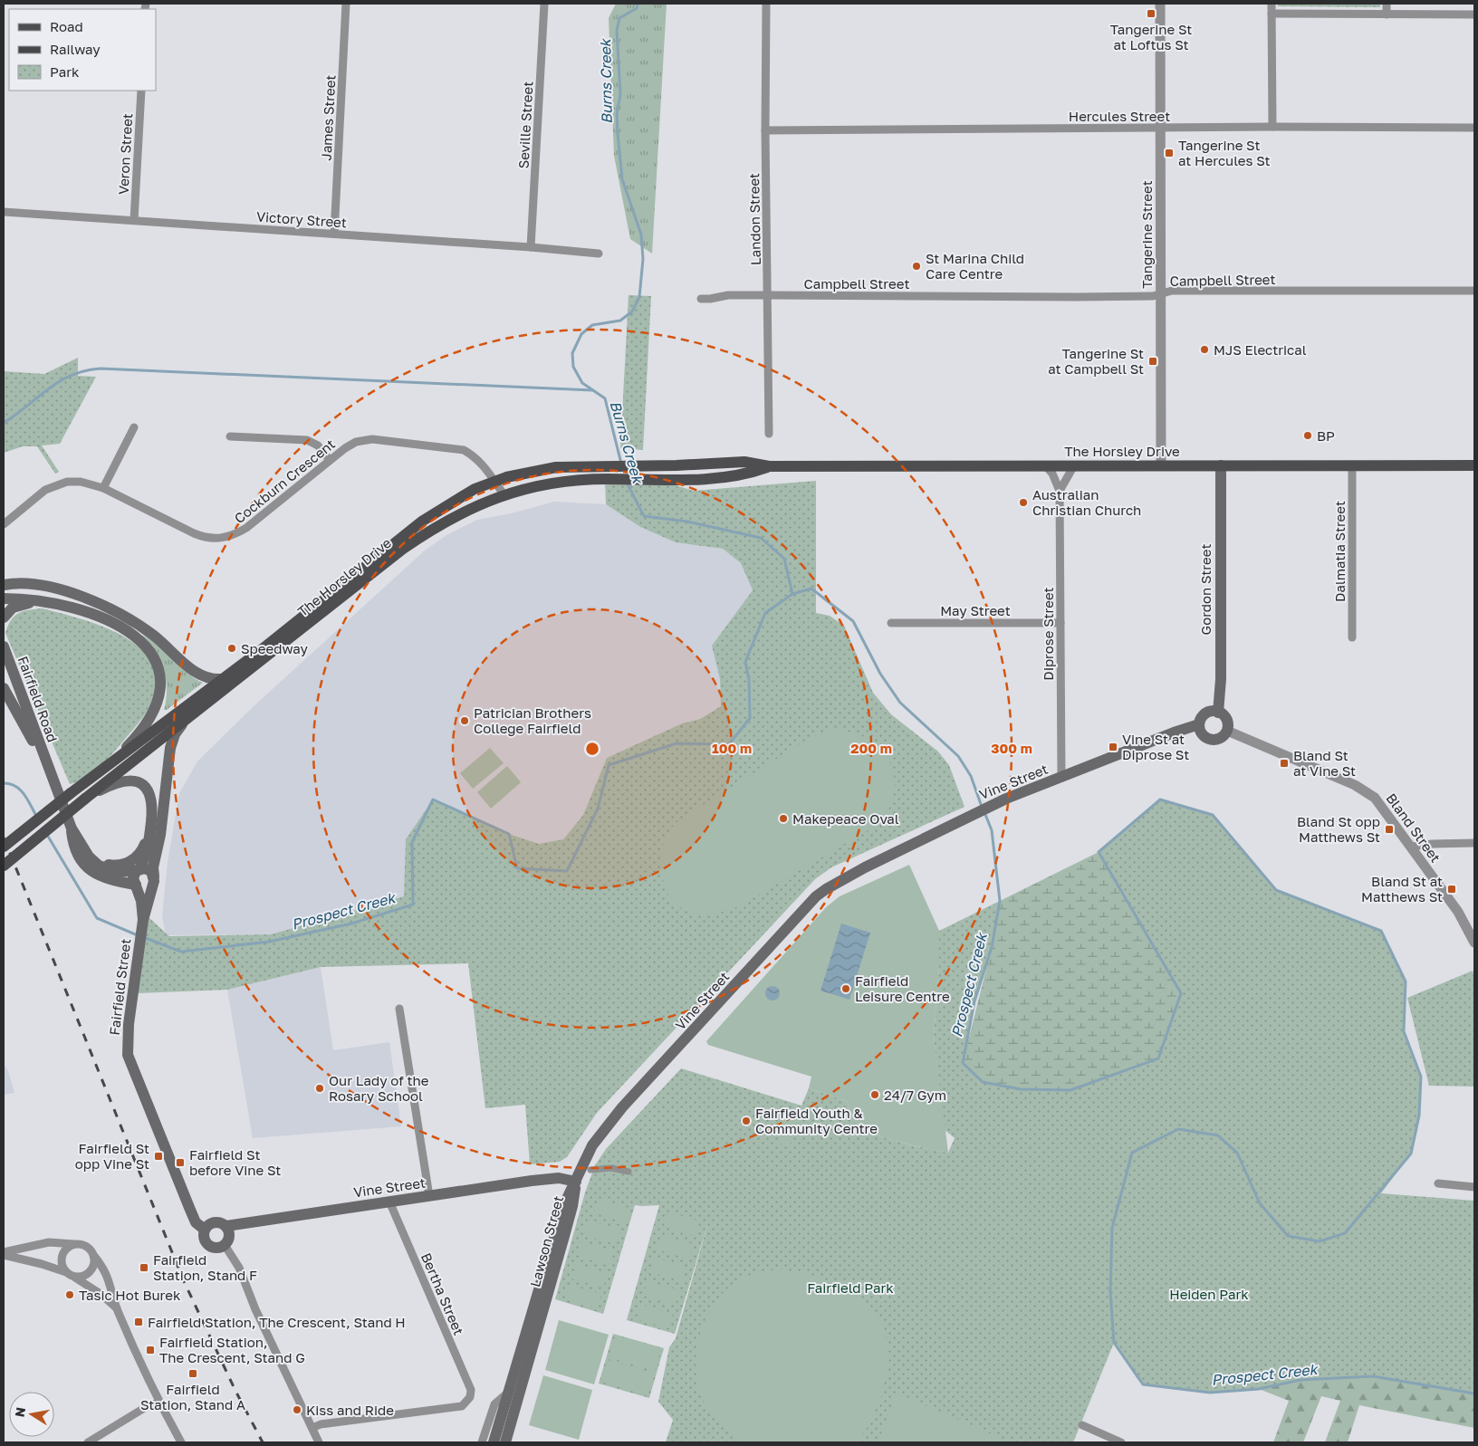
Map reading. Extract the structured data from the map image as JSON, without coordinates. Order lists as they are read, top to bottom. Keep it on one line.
{"streets":{"main road":["The Horsley Drive","Gordon Street","Fairfield Road","Vine Street","Fairfield Street","Lawson Street"],"street":["Hercules Street","James Street","Seville Street","Veron Street","Victory Street","Landon Street","Tangerine Street","Campbell Street","Cockburn Crescent","Dalmatia Street","May Street","Diprose Street","Bland Street","Bertha Street"]},"crossings":[["Hercules Street","Landon Street"],["Hercules Street","Tangerine Street"],["James Street","Victory Street"],["Seville Street","Victory Street"],["Veron Street","Victory Street"],["Landon Street","Campbell Street"],["Tangerine Street","Campbell Street"],["Tangerine Street","The Horsley Drive"],["The Horsley Drive","Cockburn Crescent"],["The Horsley Drive","Dalmatia Street"],["The Horsley Drive","Gordon Street"],["The Horsley Drive","Diprose Street"],["The Horsley Drive","Fairfield Street"],["Gordon Street","Vine Street"],["Gordon Street","Bland Street"],["May Street","Diprose Street"],["Diprose Street","Vine Street"],["Vine Street","Bland Street"],["Vine Street","Fairfield Street"],["Vine Street","Lawson Street"],["Vine Street","Bertha Street"]],"water":["Burns Creek","Prospect Creek"],"parks":["Fairfield Park","Heiden Park"],"places":{"transit":["Tangerine St at Loftus St","Tangerine St at Hercules St","Tangerine St at Campbell St","Vine St at Diprose St","Bland St at Vine St","Bland St opp Matthews St","Bland St at Matthews St","Fairfield St opp Vine St","Fairfield St before Vine St","Fairfield Station, Stand F","Fairfield Station, The Crescent, Stand H","Fairfield Station, The Crescent, Stand G","Fairfield Station, Stand A"],"other":["St Marina Child Care Centre","MJS Electrical","BP","Australian Christian Church","Speedway","Patrician Brothers College Fairfield","Makepeace Oval","Fairfield Leisure Centre","Our Lady of the Rosary School","24/7 Gym","Fairfield Youth & Community Centre","Tasic Hot Burek","Kiss and Ride"]},"legend":["Road","Railway","Park"],"north":"left","rings":["100 m","200 m","300 m"]}
